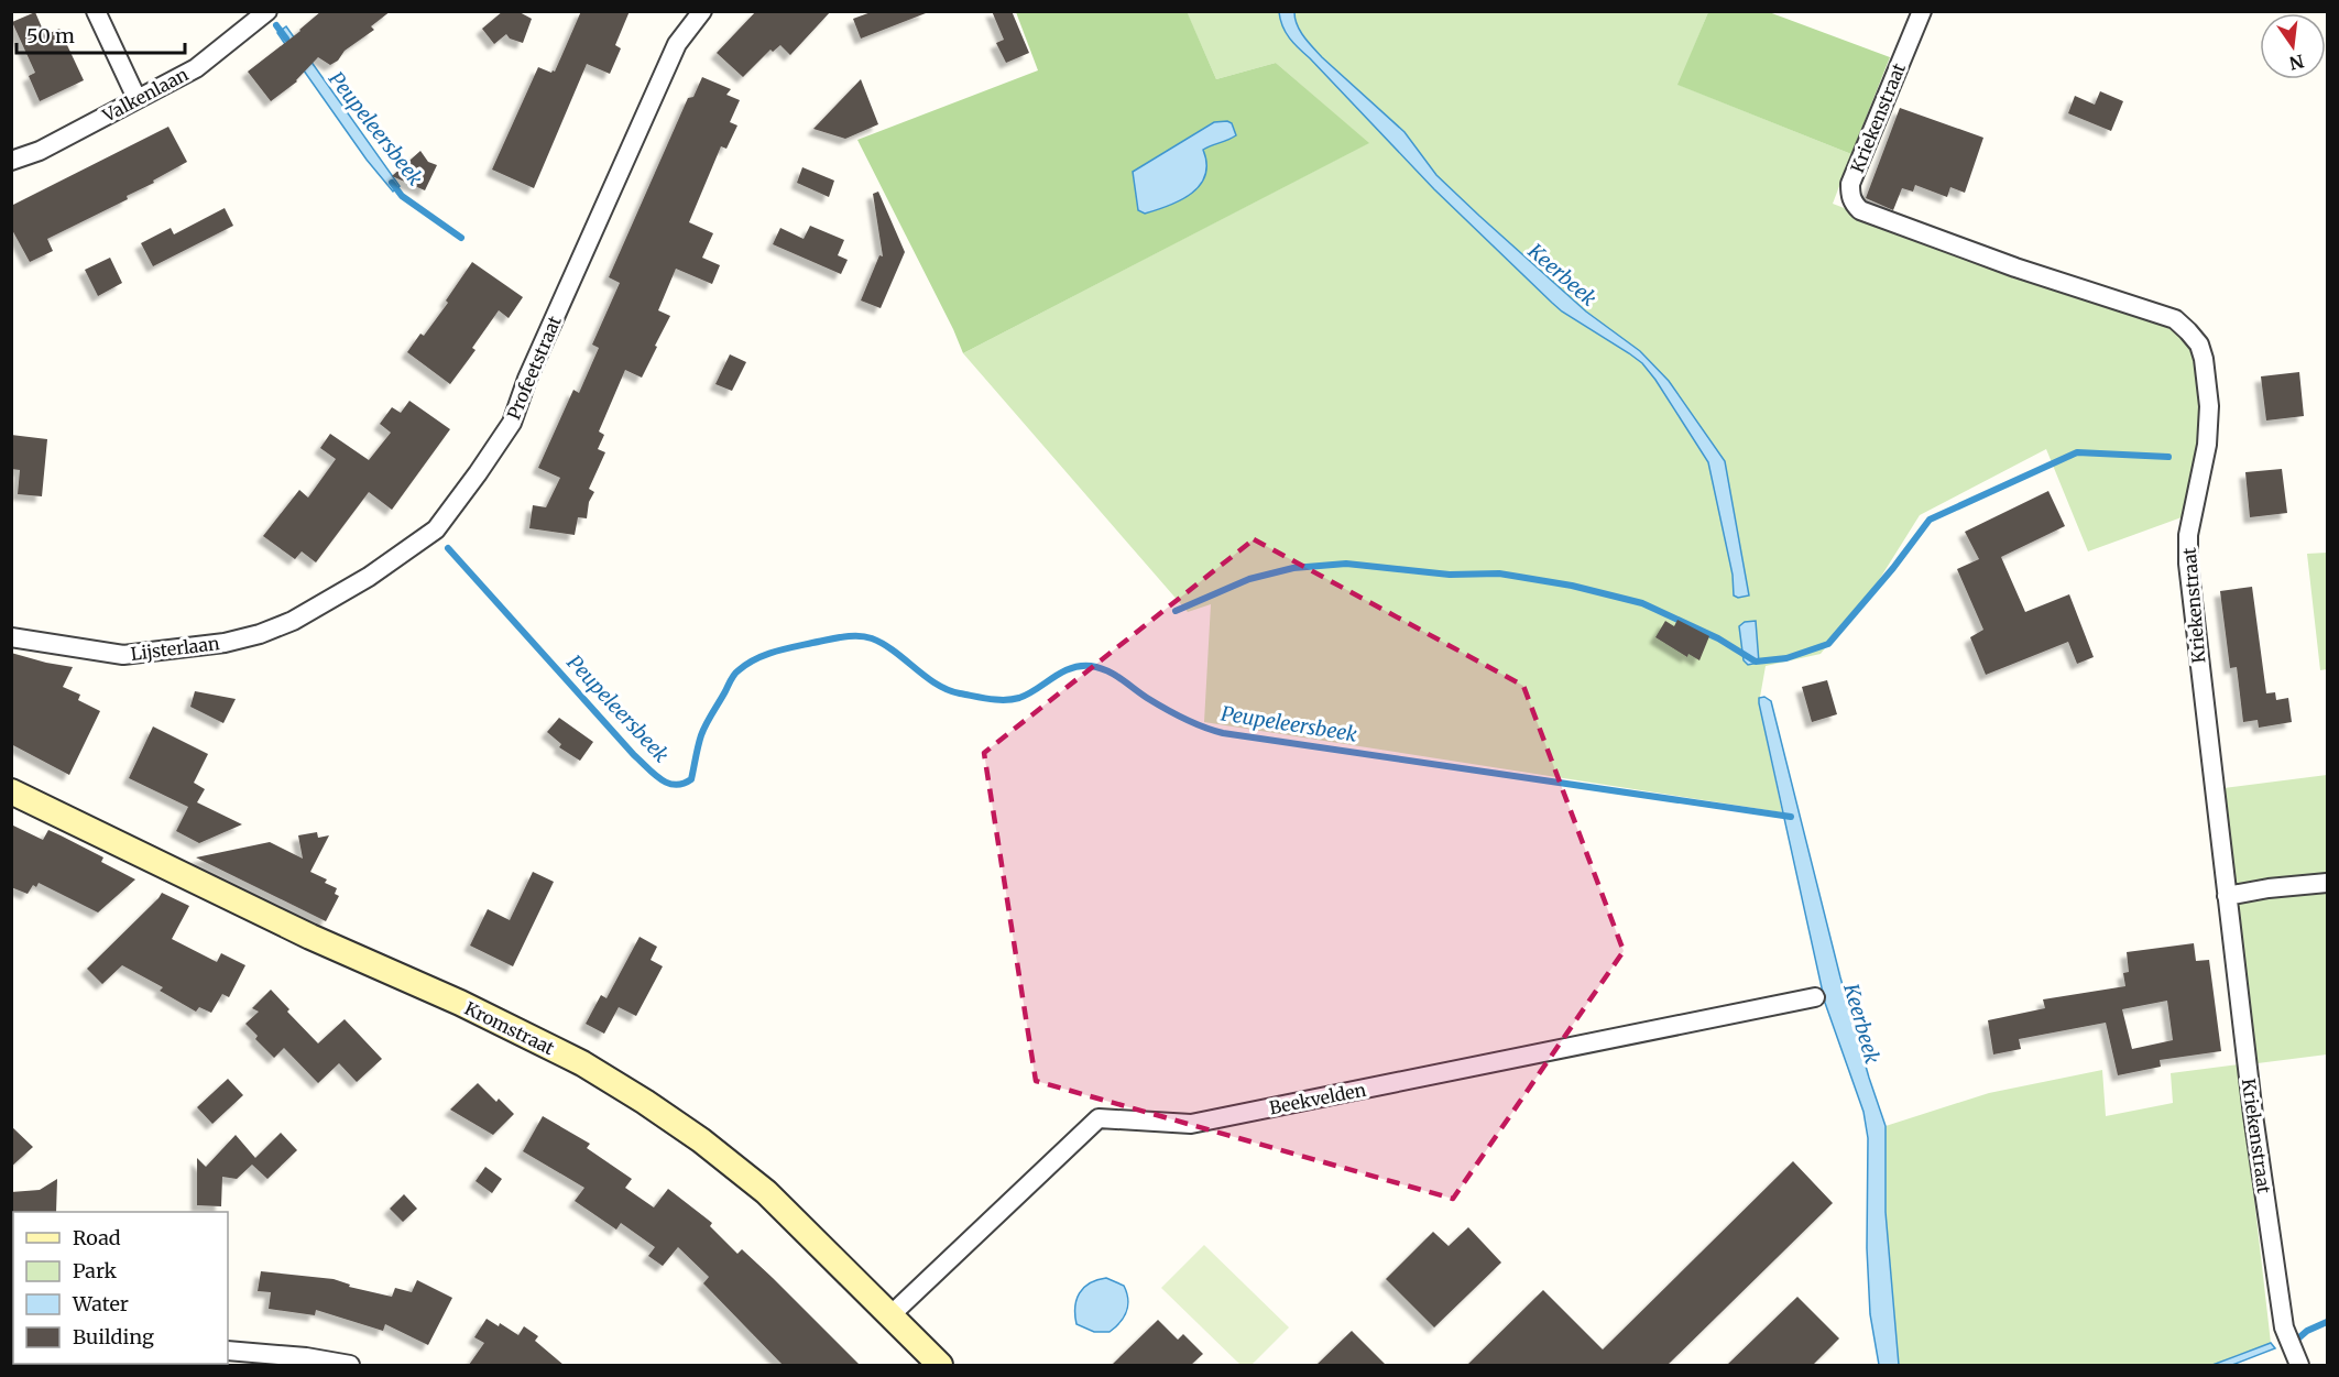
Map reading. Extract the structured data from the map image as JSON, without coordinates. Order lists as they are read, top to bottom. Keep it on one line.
{"streets":{"main road":["Kromstraat"],"street":["Valkenlaan","Kriekenstraat","Profeetstraat","Lijsterlaan","Beekvelden"]},"crossings":[["Profeetstraat","Lijsterlaan"],["Kromstraat","Beekvelden"]],"water":["Peupeleersbeek","Keerbeek"],"legend":["Road","Park","Water","Building"],"scale_bar":"50 m","north":"bottom"}
